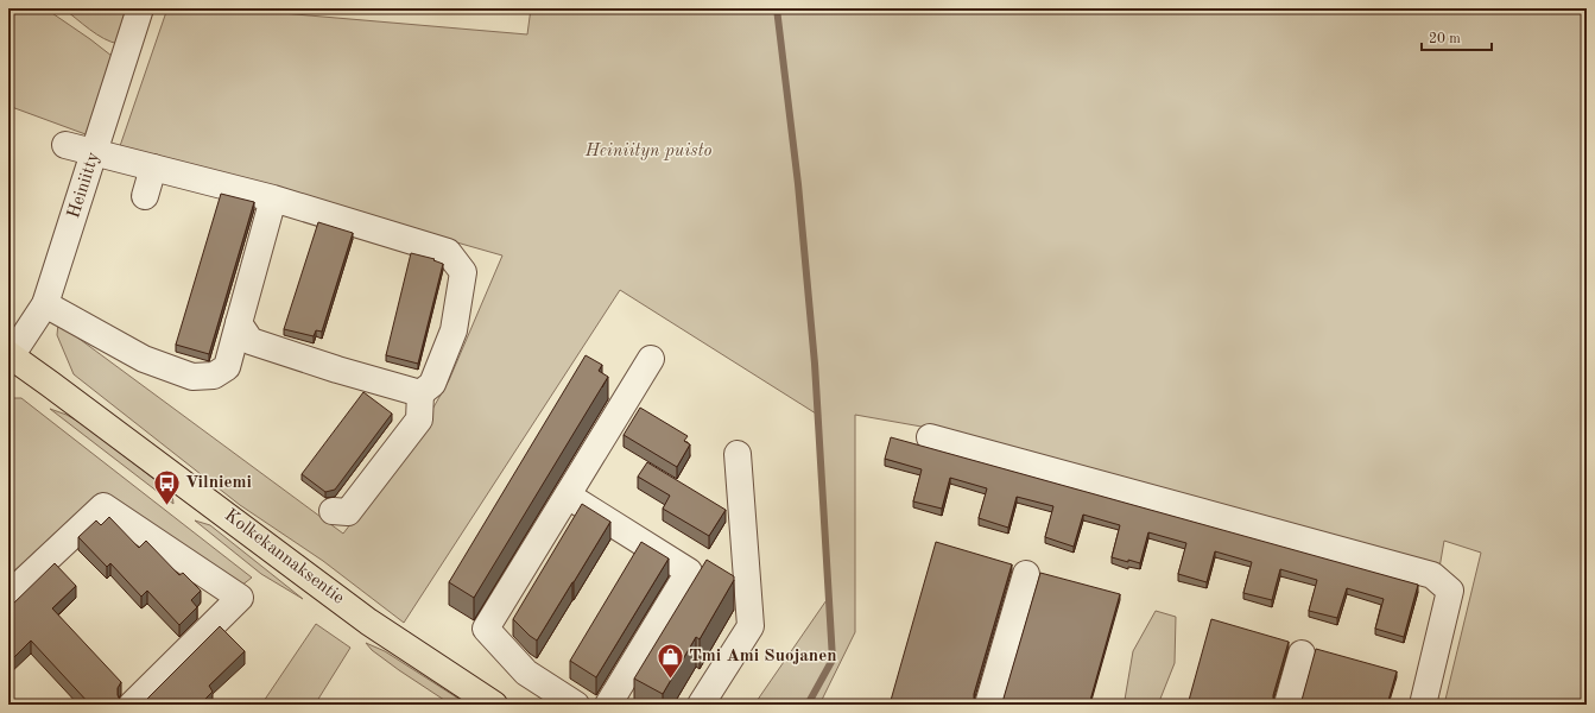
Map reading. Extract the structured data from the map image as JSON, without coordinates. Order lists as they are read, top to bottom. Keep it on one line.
{"streets":{"main road":["Kolkekannaksentie"],"street":["Heiniitty"]},"crossings":[["Heiniitty","Kolkekannaksentie"]],"parks":["Heiniityn puisto"],"places":{"bus stop":["Vilniemi"],"shop":["Tmi Ami Suojanen"]},"scale_bar":"20 m"}
